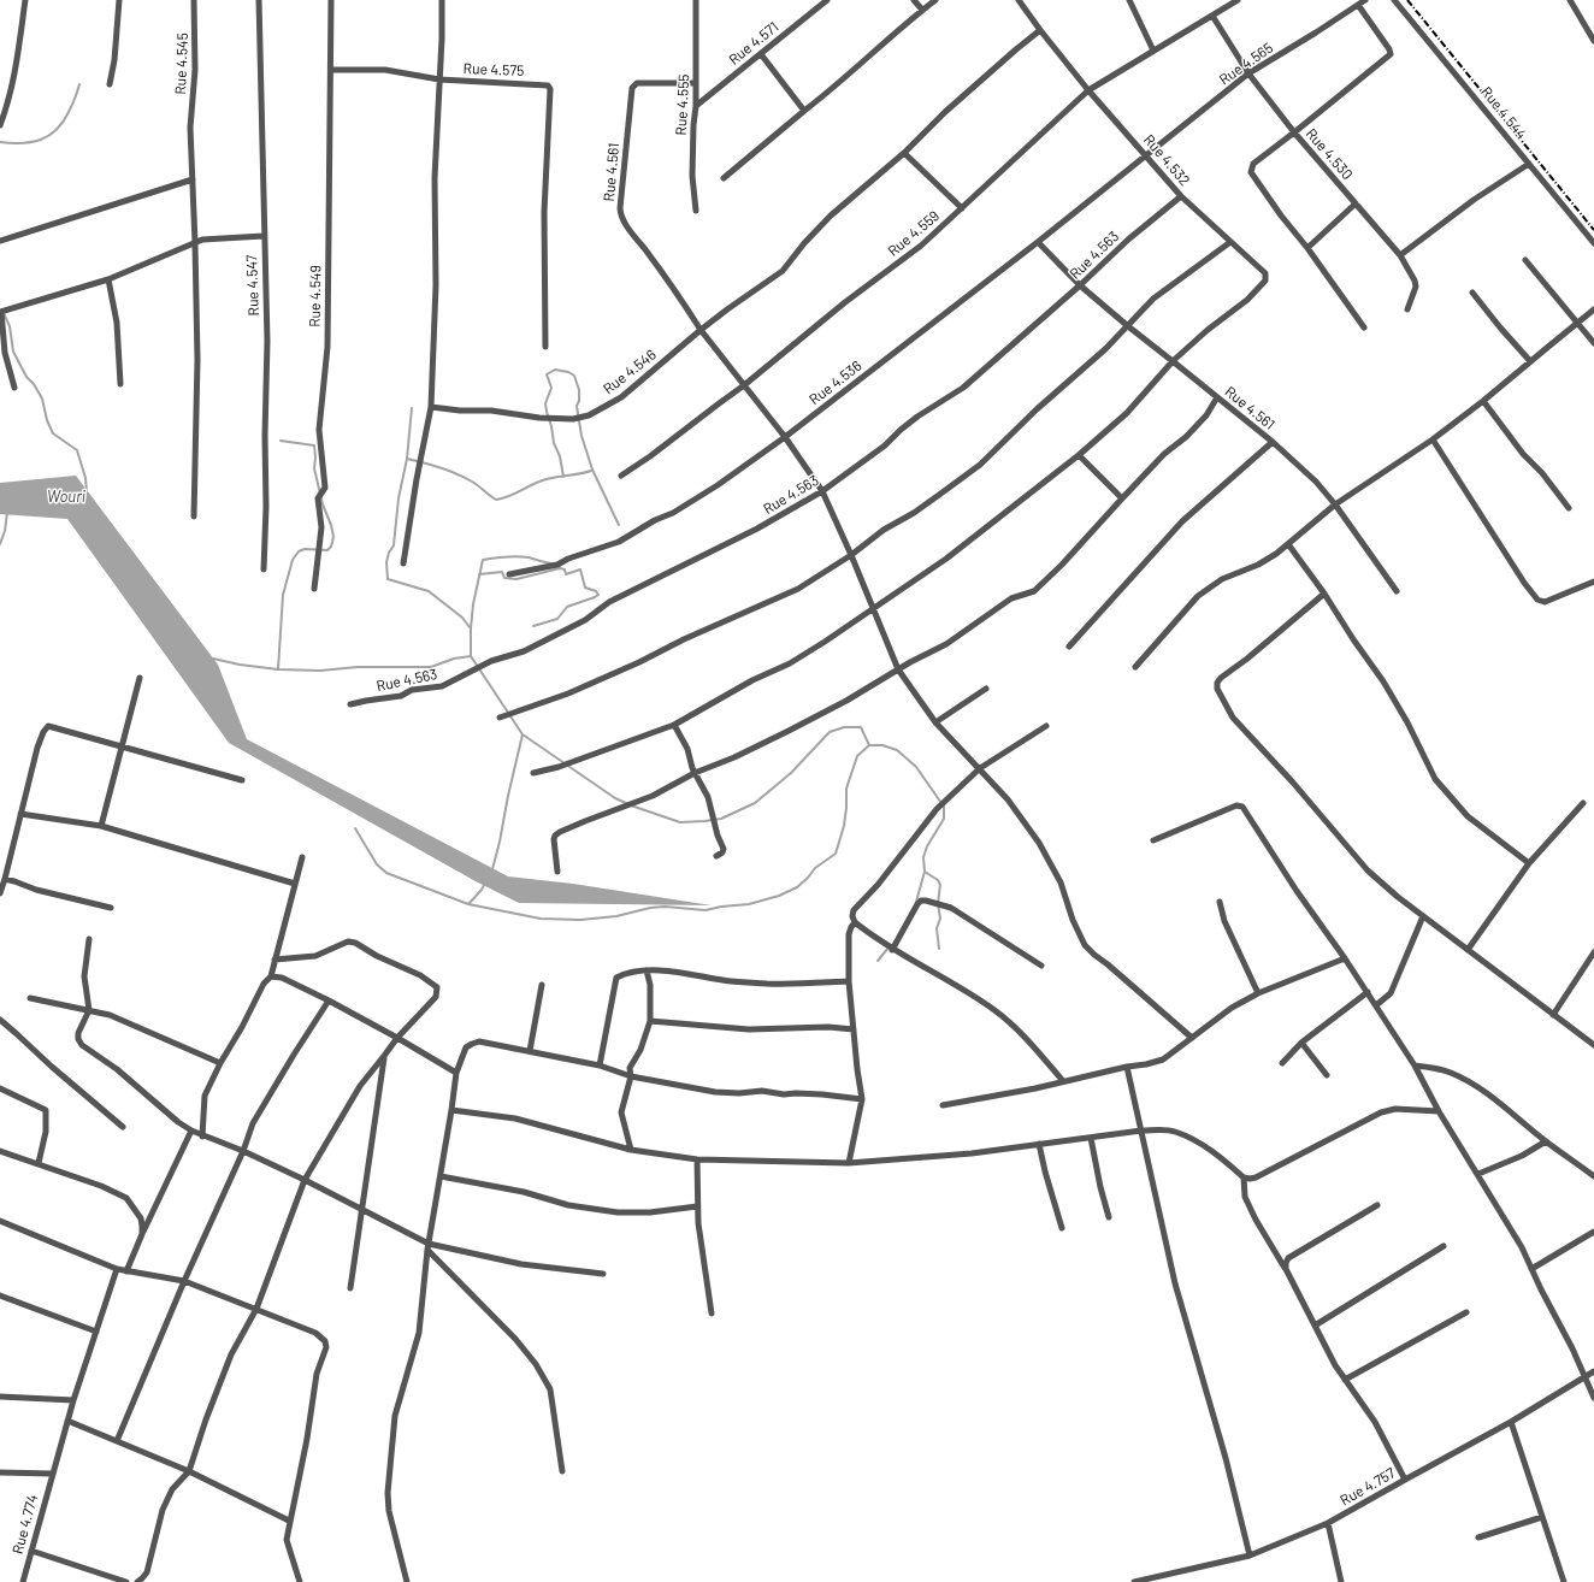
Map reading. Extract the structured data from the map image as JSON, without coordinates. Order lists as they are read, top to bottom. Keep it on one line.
{"streets":{"street":["Rue 4.571","Rue 4.545","Rue 4.565","Rue 4.575","Rue 4.555","Rue 4.544","Rue 4.530","Rue 4.532","Rue 4.561","Rue 4.559","Rue 4.563","Rue 4.547","Rue 4.549","Rue 4.546","Rue 4.536","Rue 4.757","Rue 4.774"]},"crossings":[["Rue 4.571","Rue 4.555"],["Rue 4.565","Rue 4.530"],["Rue 4.565","Rue 4.532"],["Rue 4.565","Rue 4.536"],["Rue 4.575","Rue 4.549"],["Rue 4.555","Rue 4.561"],["Rue 4.532","Rue 4.561"],["Rue 4.532","Rue 4.559"],["Rue 4.532","Rue 4.563"],["Rue 4.532","Rue 4.546"],["Rue 4.532","Rue 4.536"],["Rue 4.561","Rue 4.563"],["Rue 4.561","Rue 4.546"],["Rue 4.561","Rue 4.536"]],"water":["Wouri"]}
